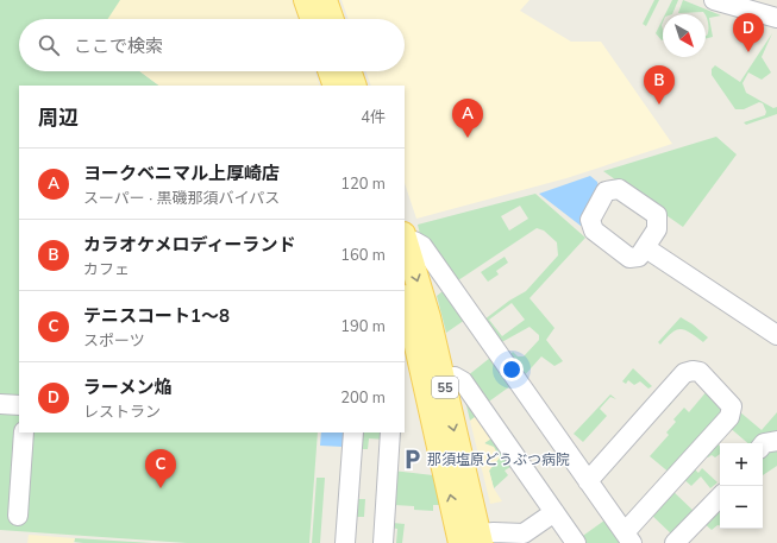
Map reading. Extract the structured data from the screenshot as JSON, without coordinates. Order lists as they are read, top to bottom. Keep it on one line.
{"streets":{"main road":["55"]},"places":{"parking":["那須塩原どうぶつ病院"]},"north":"bottom right","page":{"pins":["D","B","A","C"],"search":"ここで検索","heading":["周辺","4件"],"list":[{"mark":"A","name":"ヨークベニマル上厚崎店","note":"スーパー · 黒磯那須バイパス","value":"120 m"},{"mark":"B","name":"カラオケメロディーランド","note":"カフェ","value":"160 m"},{"mark":"C","name":"テニスコート1～8","note":"スポーツ","value":"190 m"},{"mark":"D","name":"ラーメン焔","note":"レストラン","value":"200 m"}],"map_buttons":["+","−"]}}
